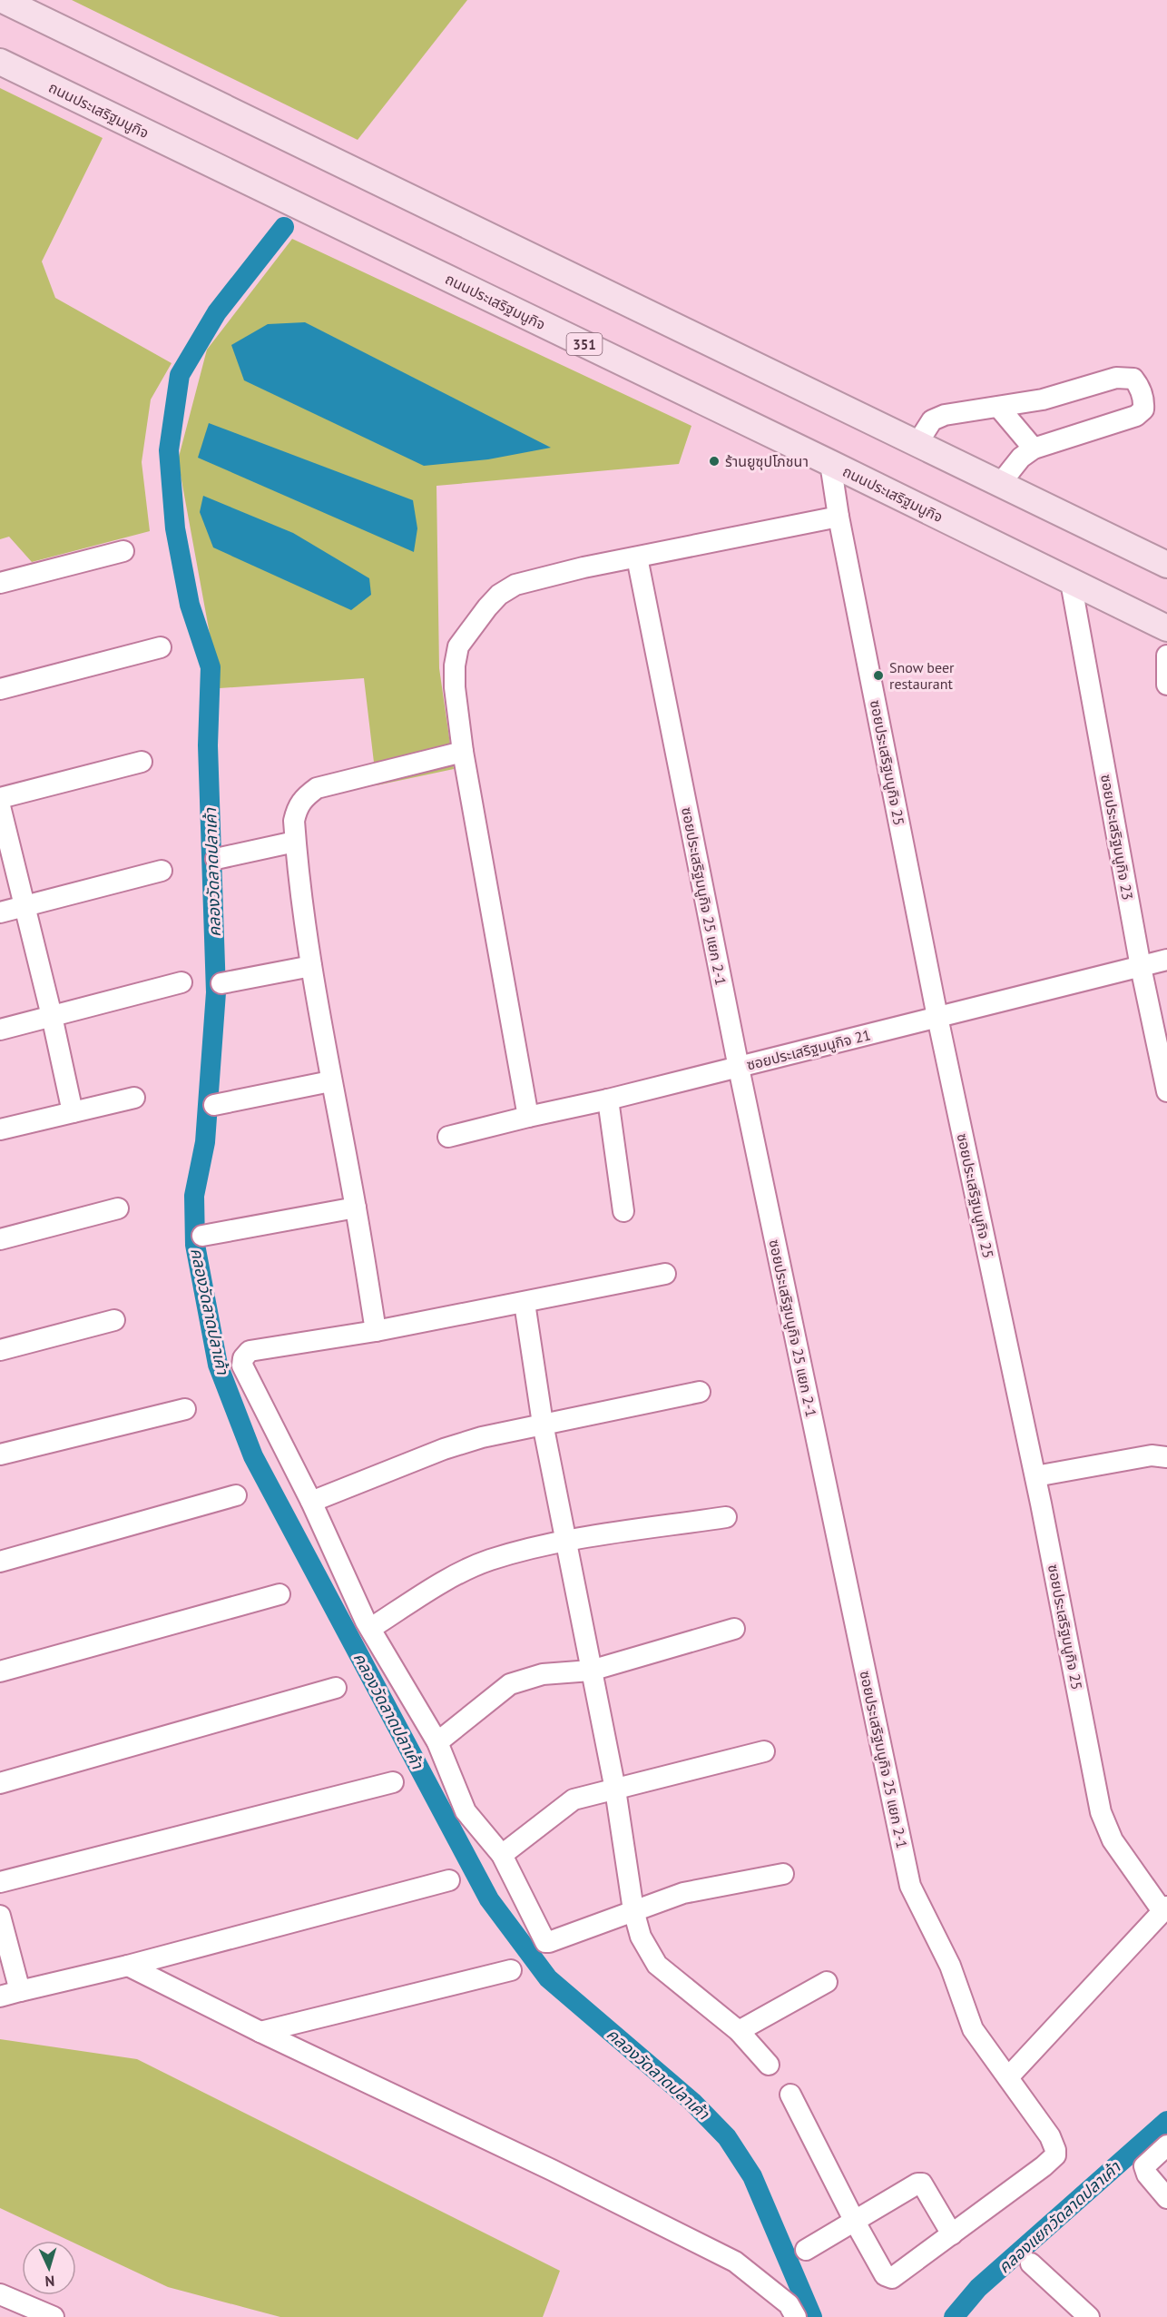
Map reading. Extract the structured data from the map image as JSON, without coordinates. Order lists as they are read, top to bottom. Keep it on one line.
{"streets":{"main road":["ถนนประเสริฐมนูกิจ","351"],"street":["ซอยประเสริฐมนูกิจ 25","ซอยประเสริฐมนูกิจ 23","ซอยประเสริฐมนูกิจ 25 แยก 2-1","ซอยประเสริฐมนูกิจ 21"]},"crossings":[["ถนนประเสริฐมนูกิจ","ซอยประเสริฐมนูกิจ 25"],["ถนนประเสริฐมนูกิจ","ซอยประเสริฐมนูกิจ 23"],["ซอยประเสริฐมนูกิจ 25","ซอยประเสริฐมนูกิจ 21"],["ซอยประเสริฐมนูกิจ 23","ซอยประเสริฐมนูกิจ 21"],["ซอยประเสริฐมนูกิจ 25 แยก 2-1","ซอยประเสริฐมนูกิจ 21"]],"water":["คลองวัดลาดปลาเค้า","คลองแยกวัดลาดปลาเค้า"],"places":["ร้านยูซุปโภชนา","Snow beer restaurant"],"north":"bottom"}
